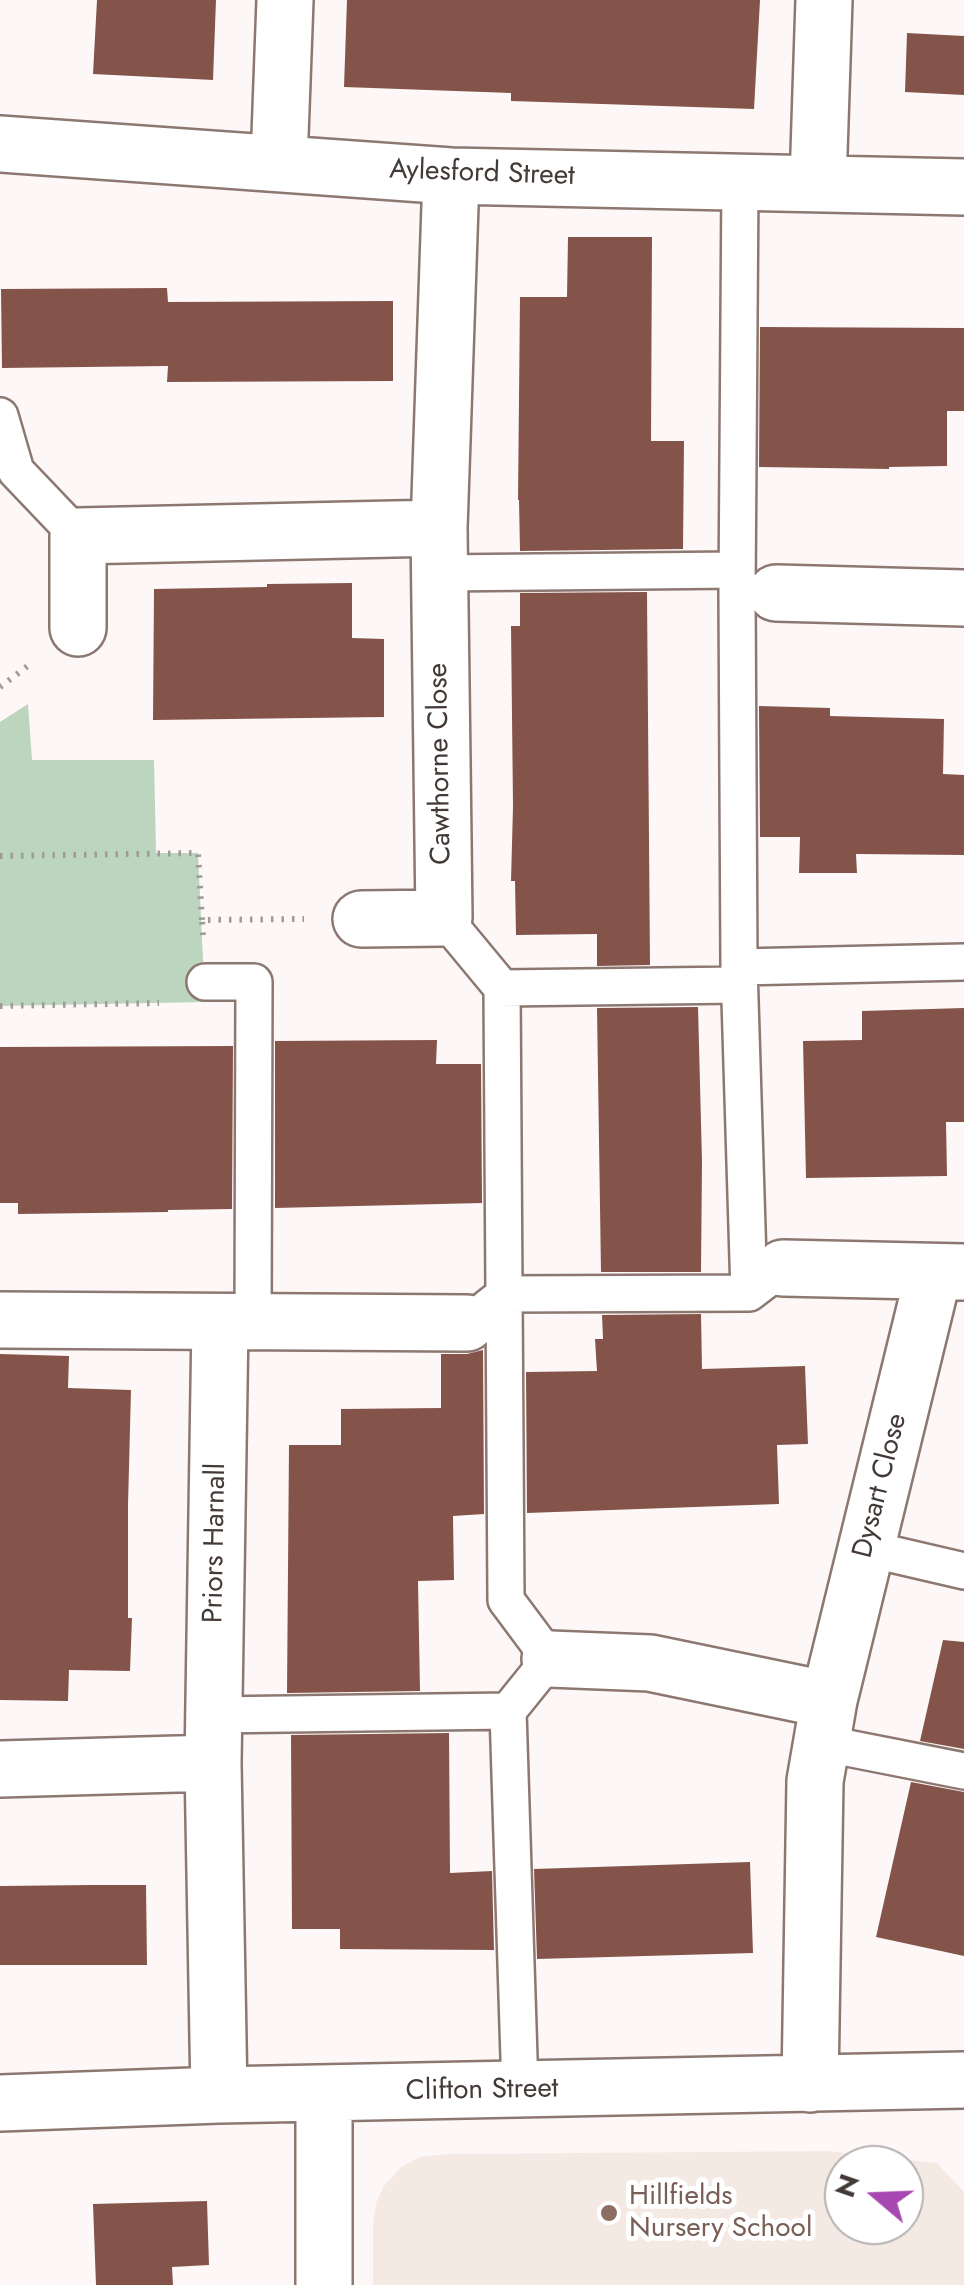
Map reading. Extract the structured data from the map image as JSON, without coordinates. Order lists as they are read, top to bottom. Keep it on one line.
{"streets":{"street":["Aylesford Street","Cawthorne Close","Dysart Close","Priors Harnall","Clifton Street"]},"crossings":[["Aylesford Street","Cawthorne Close"],["Dysart Close","Clifton Street"],["Priors Harnall","Clifton Street"]],"places":["Hillfields Nursery School"],"north":"left"}
